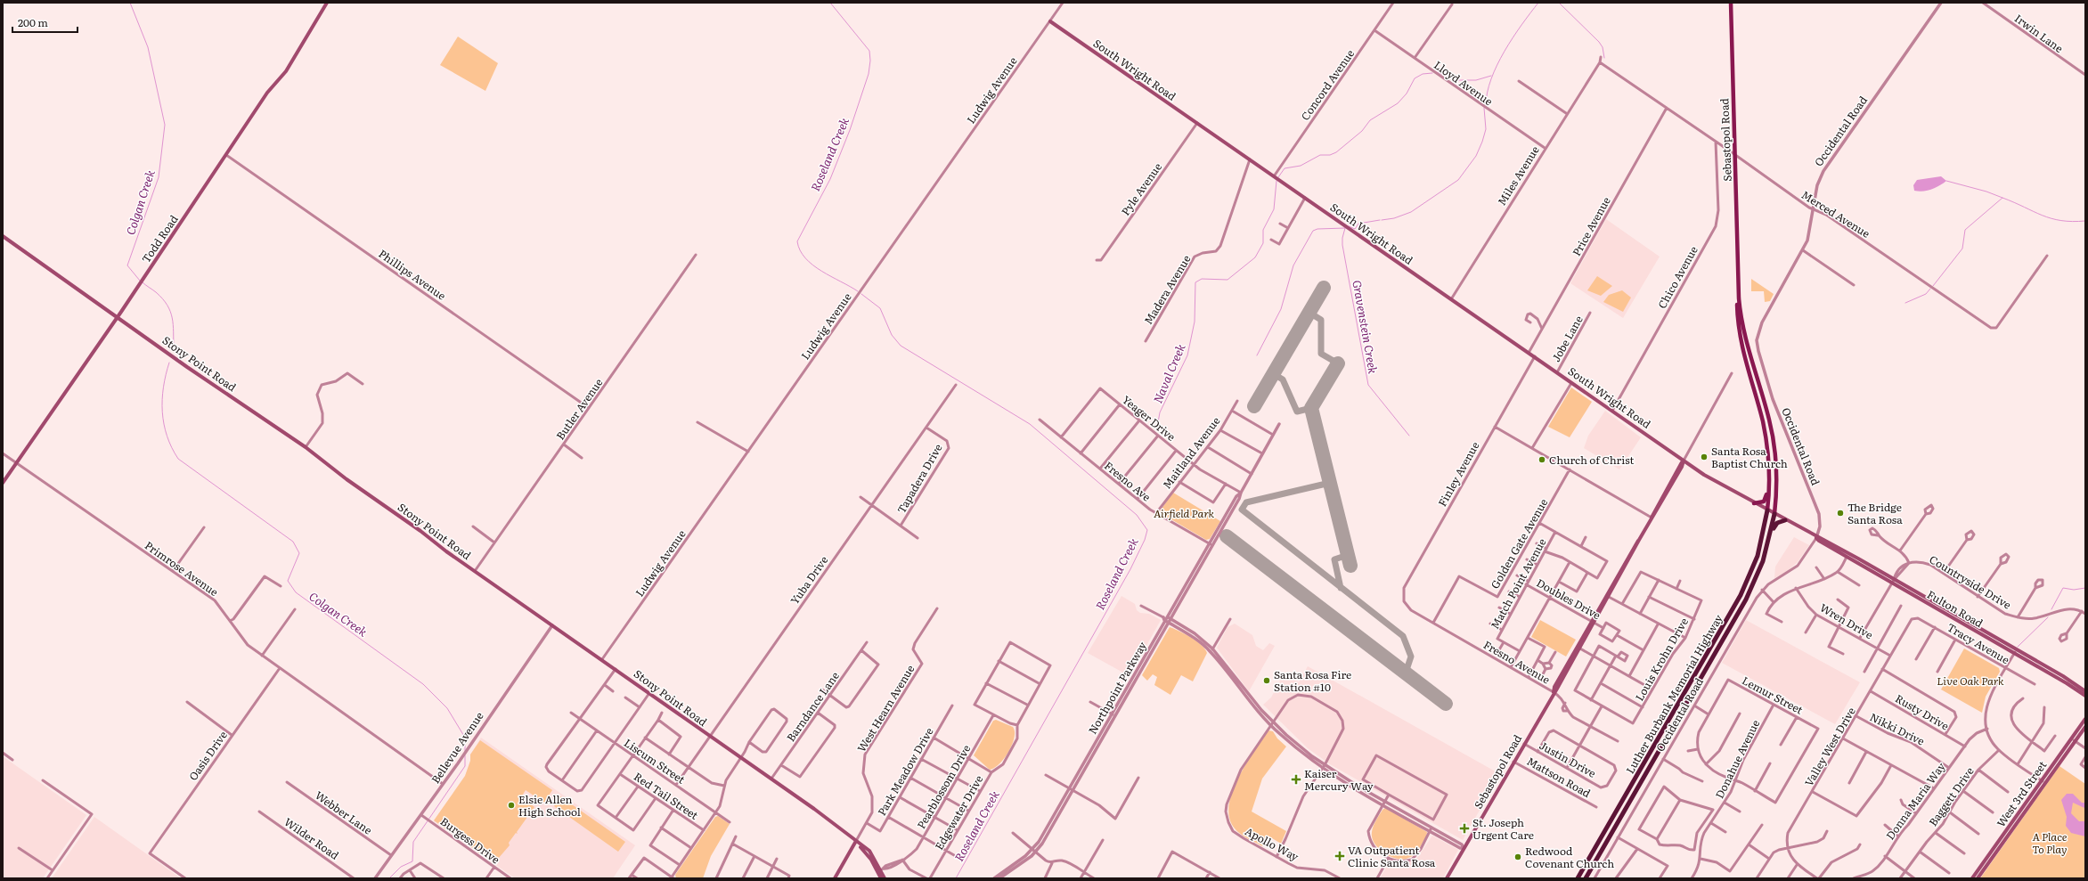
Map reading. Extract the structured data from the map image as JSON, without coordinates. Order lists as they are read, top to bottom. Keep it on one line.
{"streets":{"highway":["Luther Burbank Memorial Highway"],"main road":["South Wright Road","Sebastopol Road","Todd Road","Stony Point Road","Fulton Road","West 3rd Street"],"street":["Irwin Lane","Lloyd Avenue","Concord Avenue","Ludwig Avenue","Occidental Road","Miles Avenue","Pyle Avenue","Merced Avenue","Price Avenue","Phillips Avenue","Chico Avenue","Madera Avenue","Jobe Lane","Butler Avenue","Yeager Drive","Maitland Avenue","Finley Avenue","Tapadera Drive","Fresno Ave","Golden Gate Avenue","Primrose Avenue","Yuba Drive","Countryside Drive","Match Point Avenue","Doubles Drive","Wren Drive","Tracy Avenue","Louis Krohn Drive","Fresno Avenue","Northpoint Parkway","Lemur Street","Barndance Lane","West Hearn Avenue","Rusty Drive","Nikki Drive","Valley West Drive","Bellevue Avenue","Oasis Drive","Justin Drive","Donahue Avenue","Liscum Street","Park Meadow Drive","Mattson Road","Pearblossom Drive","Red Tail Street","Baggett Drive","Donna Maria Way","Webber Lane","Edgewater Drive","Wilder Road","Burgess Drive","Apollo Way"]},"crossings":[["South Wright Road","Concord Avenue"],["South Wright Road","Ludwig Avenue"],["South Wright Road","Sebastopol Road"],["South Wright Road","Miles Avenue"],["South Wright Road","Pyle Avenue"],["South Wright Road","Price Avenue"],["South Wright Road","Chico Avenue"],["South Wright Road","Madera Avenue"],["South Wright Road","Jobe Lane"],["South Wright Road","Finley Avenue"],["South Wright Road","Fulton Road"],["Lloyd Avenue","Concord Avenue"],["Lloyd Avenue","Miles Avenue"],["Ludwig Avenue","Stony Point Road"],["Occidental Road","Merced Avenue"],["Occidental Road","Fulton Road"],["Sebastopol Road","Merced Avenue"],["Sebastopol Road","Doubles Drive"],["Sebastopol Road","Fulton Road"],["Sebastopol Road","Fresno Avenue"],["Sebastopol Road","Luther Burbank Memorial Highway"],["Sebastopol Road","Justin Drive"],["Sebastopol Road","Mattson Road"],["Miles Avenue","Merced Avenue"],["Merced Avenue","Price Avenue"],["Merced Avenue","Chico Avenue"],["Todd Road","Phillips Avenue"],["Todd Road","Stony Point Road"],["Todd Road","Primrose Avenue"],["Phillips Avenue","Butler Avenue"],["Stony Point Road","Butler Avenue"],["Stony Point Road","Yuba Drive"],["Stony Point Road","Barndance Lane"],["Stony Point Road","West Hearn Avenue"],["Stony Point Road","Bellevue Avenue"],["Stony Point Road","Pearblossom Drive"],["Yeager Drive","Maitland Avenue"],["Yeager Drive","Fresno Ave"],["Yeager Drive","Northpoint Parkway"],["Maitland Avenue","Fresno Ave"],["Finley Avenue","Fresno Avenue"],["Tapadera Drive","Yuba Drive"],["Fresno Ave","Northpoint Parkway"],["Golden Gate Avenue","Fresno Avenue"],["Primrose Avenue","Bellevue Avenue"],["Primrose Avenue","Oasis Drive"],["Yuba Drive","Liscum Street"],["Match Point Avenue","Doubles Drive"],["Fulton Road","Luther Burbank Memorial Highway"],["Wren Drive","Valley West Drive"],["Tracy Avenue","Valley West Drive"],["Lemur Street","Donahue Avenue"],["West Hearn Avenue","Park Meadow Drive"],["Rusty Drive","Valley West Drive"],["Rusty Drive","Donna Maria Way"],["Nikki Drive","Valley West Drive"],["Nikki Drive","Donna Maria Way"],["Bellevue Avenue","Webber Lane"],["Bellevue Avenue","Burgess Drive"]],"water":["Roseland Creek","Colgan Creek","Gravenstein Creek","Naval Creek"],"parks":["Airfield Park","Live Oak Park","A Place To Play"],"places":{"other":["Santa Rosa Baptist Church","Church of Christ","The Bridge Santa Rosa","Santa Rosa Fire Station #10","Elsie Allen High School","Redwood Covenant Church"],"health":["Kaiser Mercury Way","St. Joseph Urgent Care","VA Outpatient Clinic Santa Rosa"]},"scale_bar":"200 m"}
